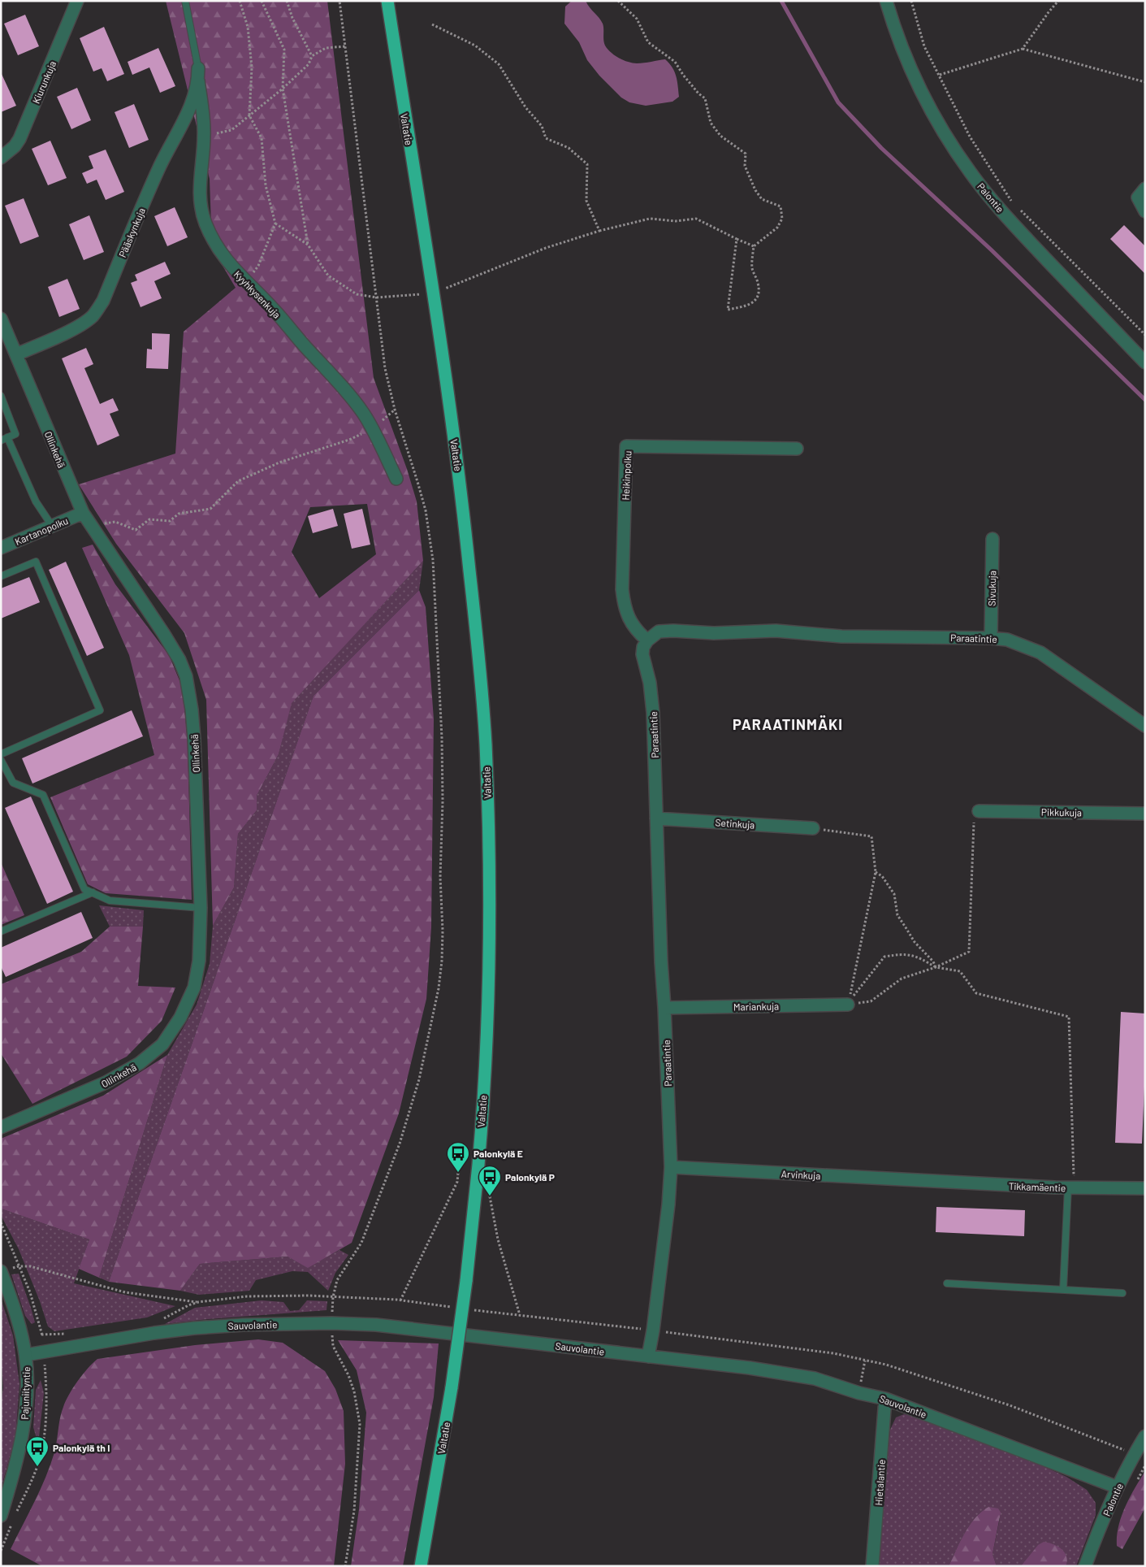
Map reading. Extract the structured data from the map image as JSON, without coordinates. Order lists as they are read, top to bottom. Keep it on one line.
{"streets":{"highway":["Valtatie"],"street":["Kiurunkuja","Palontie","Pääskynkuja","Kyyhkysenkuja","Ollinkehä","Heikinpolku","Kartanopolku","Sivukuja","Paraatintie","Pikkukuja","Setinkuja","Mariankuja","Arvinkuja","Tikkamäentie","Sauvolantie","Pajuniityntie","Hietalantie"]},"crossings":[["Palontie","Sauvolantie"],["Pääskynkuja","Kyyhkysenkuja"],["Pääskynkuja","Ollinkehä"],["Ollinkehä","Kartanopolku"],["Heikinpolku","Paraatintie"],["Sivukuja","Paraatintie"],["Paraatintie","Setinkuja"],["Paraatintie","Mariankuja"],["Paraatintie","Arvinkuja"],["Paraatintie","Sauvolantie"],["Arvinkuja","Tikkamäentie"],["Sauvolantie","Pajuniityntie"],["Sauvolantie","Hietalantie"]],"districts":["PARAATINMÄKI"],"places":{"bus stop":["Palonkylä E","Palonkylä P","Palonkylä th I"]}}
